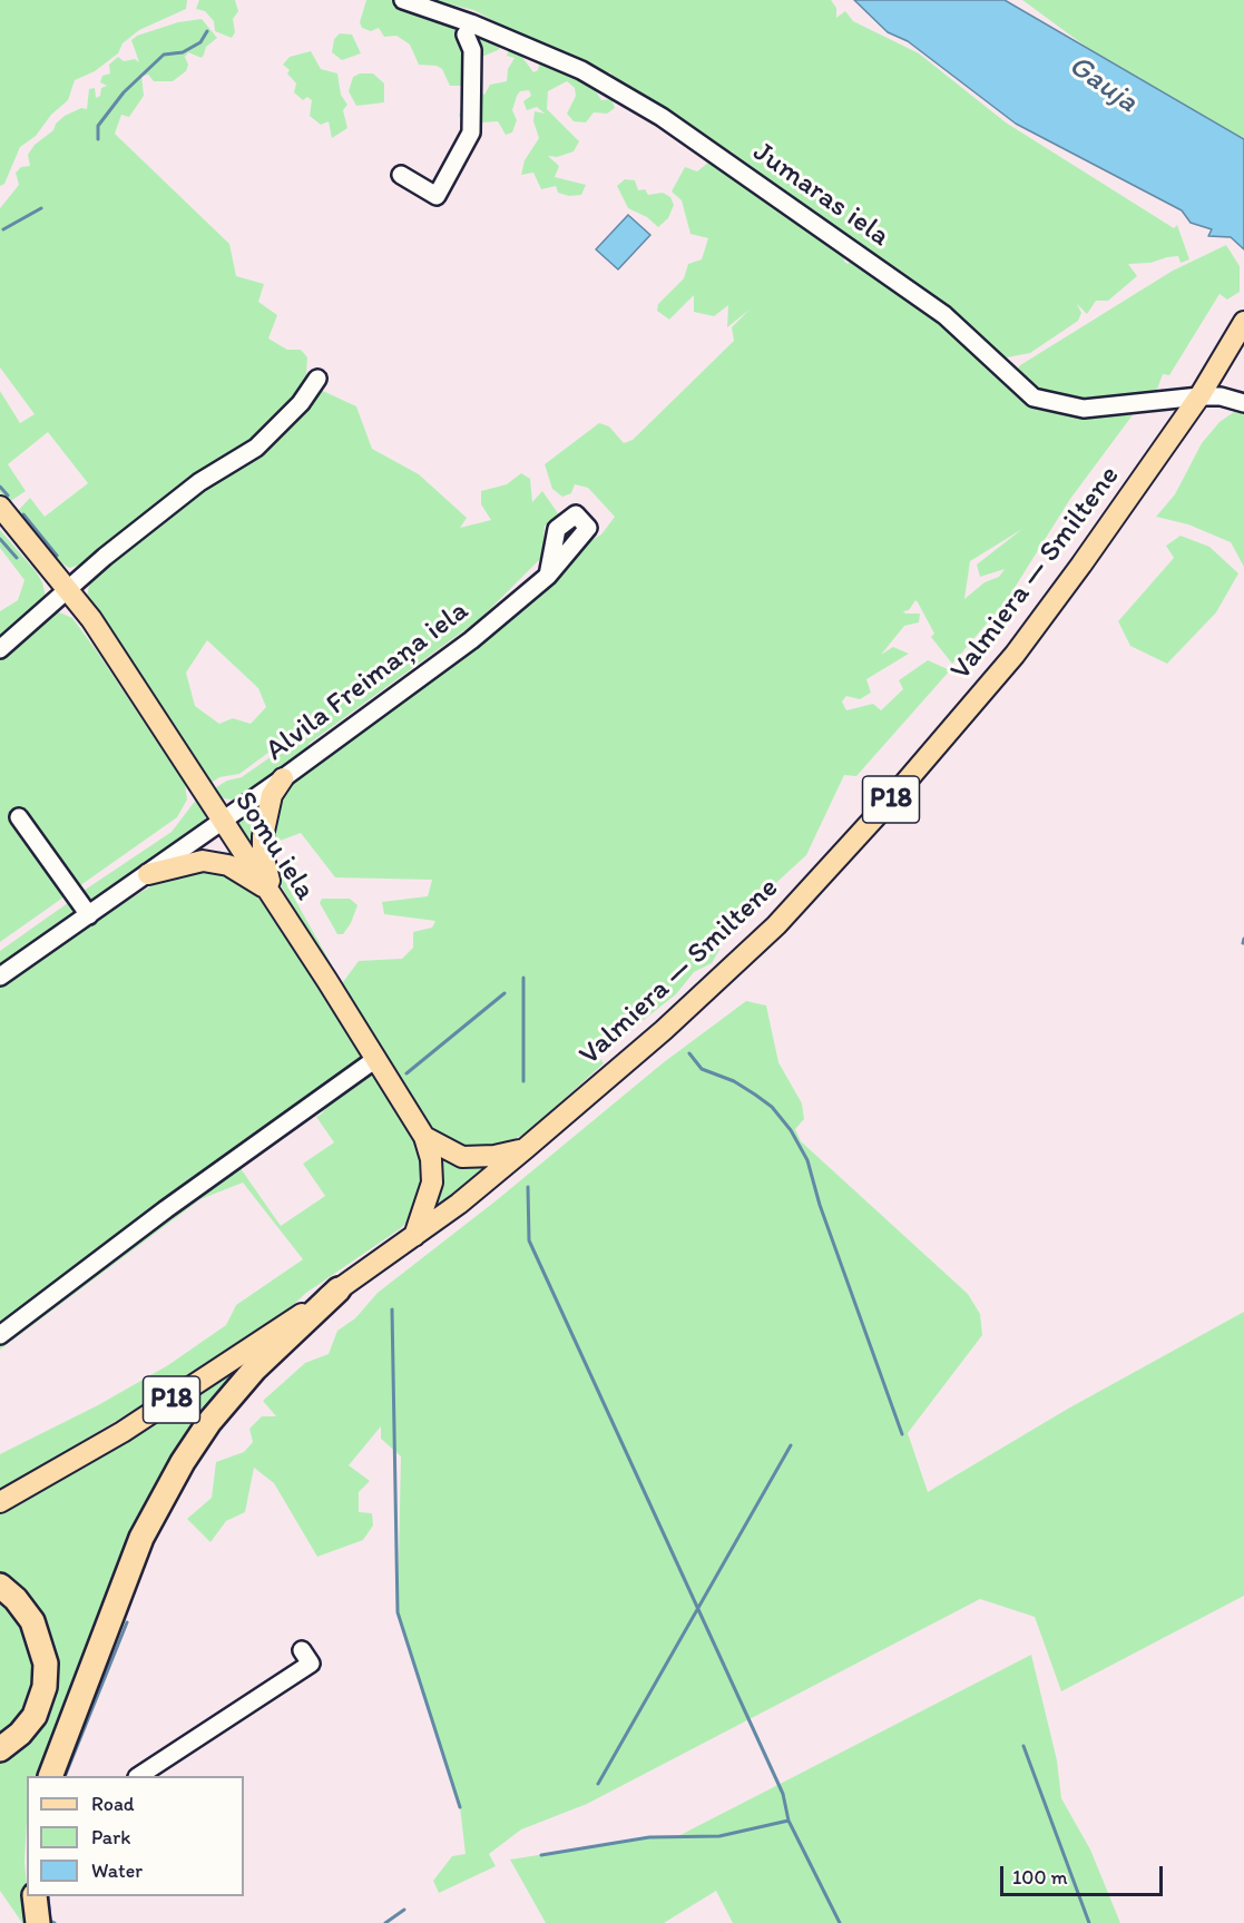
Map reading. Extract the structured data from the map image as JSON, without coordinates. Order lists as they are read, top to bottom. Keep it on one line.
{"streets":{"main road":["Valmiera — Smiltene","P18","Somu iela"],"street":["Jumaras iela","Alvila Freimaņa iela"]},"crossings":[["Jumaras iela","Valmiera — Smiltene"],["Alvila Freimaņa iela","Somu iela"]],"water":["Gauja"],"legend":["Road","Park","Water"],"scale_bar":"100 m"}
